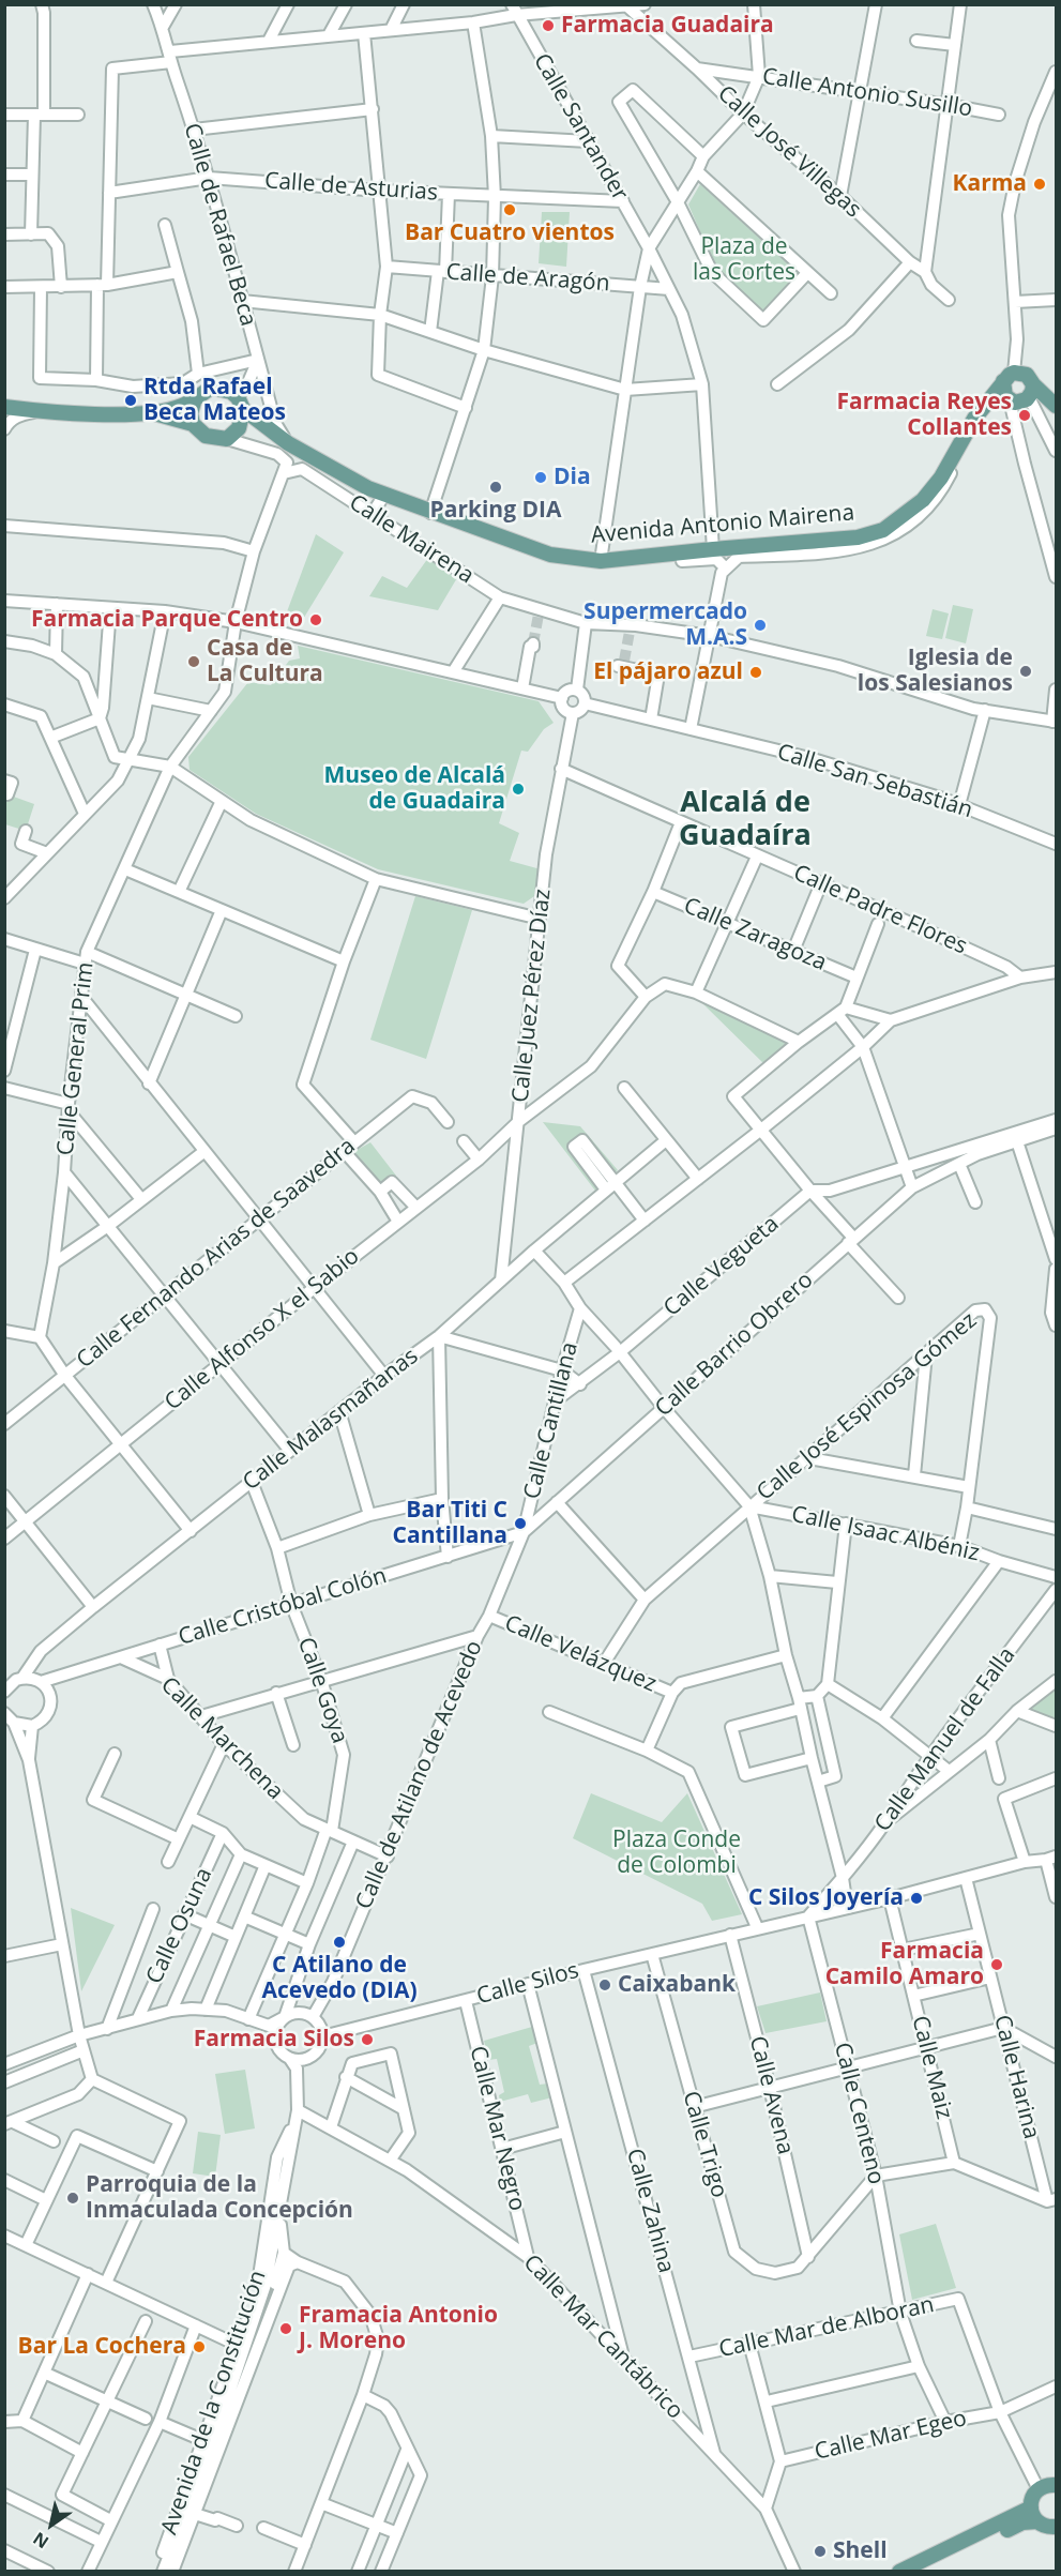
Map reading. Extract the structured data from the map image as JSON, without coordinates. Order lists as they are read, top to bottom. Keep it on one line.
{"streets":{"main road":["Avenida Antonio Mairena"],"street":["Calle Antonio Susillo","Calle Santander","Calle José Villegas","Calle de Asturias","Calle de Rafael Beca","Calle de Aragón","Calle Mairena","Calle San Sebastián","Calle Padre Flores","Calle Zaragoza","Calle Juez Pérez Díaz","Calle General Prim","Calle Fernando Arias de Saavedra","Calle Vegueta","Calle Alfonso X el Sabio","Calle Barrio Obrero","Calle José Espinosa Gómez","Calle Malasmañanas","Calle Cantillana","Calle Isaac Albéniz","Calle Cristóbal Colón","Calle Velázquez","Calle Goya","Calle Marchena","Calle Manuel de Falla","Calle de Atilano de Acevedo","Calle Osuna","Calle Silos","Calle Maiz","Calle Harina","Calle Avena","Calle Centeno","Calle Mar Negro","Calle Trigo","Calle Zahina","Calle Mar de Alboran","Calle Mar Cantábrico","Avenida de la Constitución","Calle Mar Egeo"]},"crossings":[["Calle Antonio Susillo","Calle José Villegas"],["Calle Santander","Calle de Asturias"],["Calle Santander","Calle de Aragón"],["Calle Santander","Avenida Antonio Mairena"],["Calle de Asturias","Calle de Rafael Beca"],["Calle de Rafael Beca","Avenida Antonio Mairena"],["Calle Mairena","Calle General Prim"],["Calle San Sebastián","Calle Juez Pérez Díaz"],["Calle Padre Flores","Calle Juez Pérez Díaz"],["Calle Juez Pérez Díaz","Calle Alfonso X el Sabio"],["Calle Juez Pérez Díaz","Calle Malasmañanas"],["Calle Vegueta","Calle Cantillana"],["Calle Barrio Obrero","Calle Cantillana"],["Calle Barrio Obrero","Calle Cristóbal Colón"],["Calle Barrio Obrero","Calle de Atilano de Acevedo"],["Calle José Espinosa Gómez","Calle Isaac Albéniz"],["Calle José Espinosa Gómez","Calle Velázquez"],["Calle Malasmañanas","Calle Goya"],["Calle Cantillana","Calle Cristóbal Colón"],["Calle Cantillana","Calle de Atilano de Acevedo"],["Calle Cristóbal Colón","Calle Goya"],["Calle Cristóbal Colón","Calle Marchena"],["Calle Cristóbal Colón","Calle de Atilano de Acevedo"],["Calle Velázquez","Calle de Atilano de Acevedo"],["Calle Goya","Calle Marchena"],["Calle Marchena","Calle de Atilano de Acevedo"],["Calle de Atilano de Acevedo","Calle Silos"],["Calle de Atilano de Acevedo","Avenida de la Constitución"],["Calle Silos","Calle Avena"],["Calle Silos","Calle Centeno"],["Calle Silos","Calle Mar Negro"],["Calle Silos","Calle Trigo"],["Calle Silos","Calle Zahina"],["Calle Silos","Avenida de la Constitución"],["Calle Avena","Calle Trigo"],["Calle Centeno","Calle Mar de Alboran"],["Calle Centeno","Calle Mar Egeo"],["Calle Mar Negro","Calle Mar Cantábrico"],["Calle Zahina","Calle Mar de Alboran"],["Calle Zahina","Calle Mar Cantábrico"],["Calle Mar de Alboran","Calle Mar Egeo"],["Calle Mar Cantábrico","Avenida de la Constitución"]],"districts":["Alcalá de Guadaíra"],"parks":["Plaza de las Cortes","Plaza Conde de Colombi"],"places":["Farmacia Guadaira","Karma","Bar Cuatro vientos","Rtda Rafael Beca Mateos","Farmacia Reyes Collantes","Dia","Parking DIA","Farmacia Parque Centro","Supermercado M.A.S","Casa de La Cultura","Iglesia de los Salesianos","El pájaro azul","Museo de Alcalá de Guadaira","Bar Titi C Cantillana","C Silos Joyería","C Atilano de Acevedo (DIA)","Farmacia Camilo Amaro","Caixabank","Farmacia Silos","Parroquia de la Inmaculada Concepción","Framacia Antonio J. Moreno","Bar La Cochera","Shell"],"north":"bottom left"}
